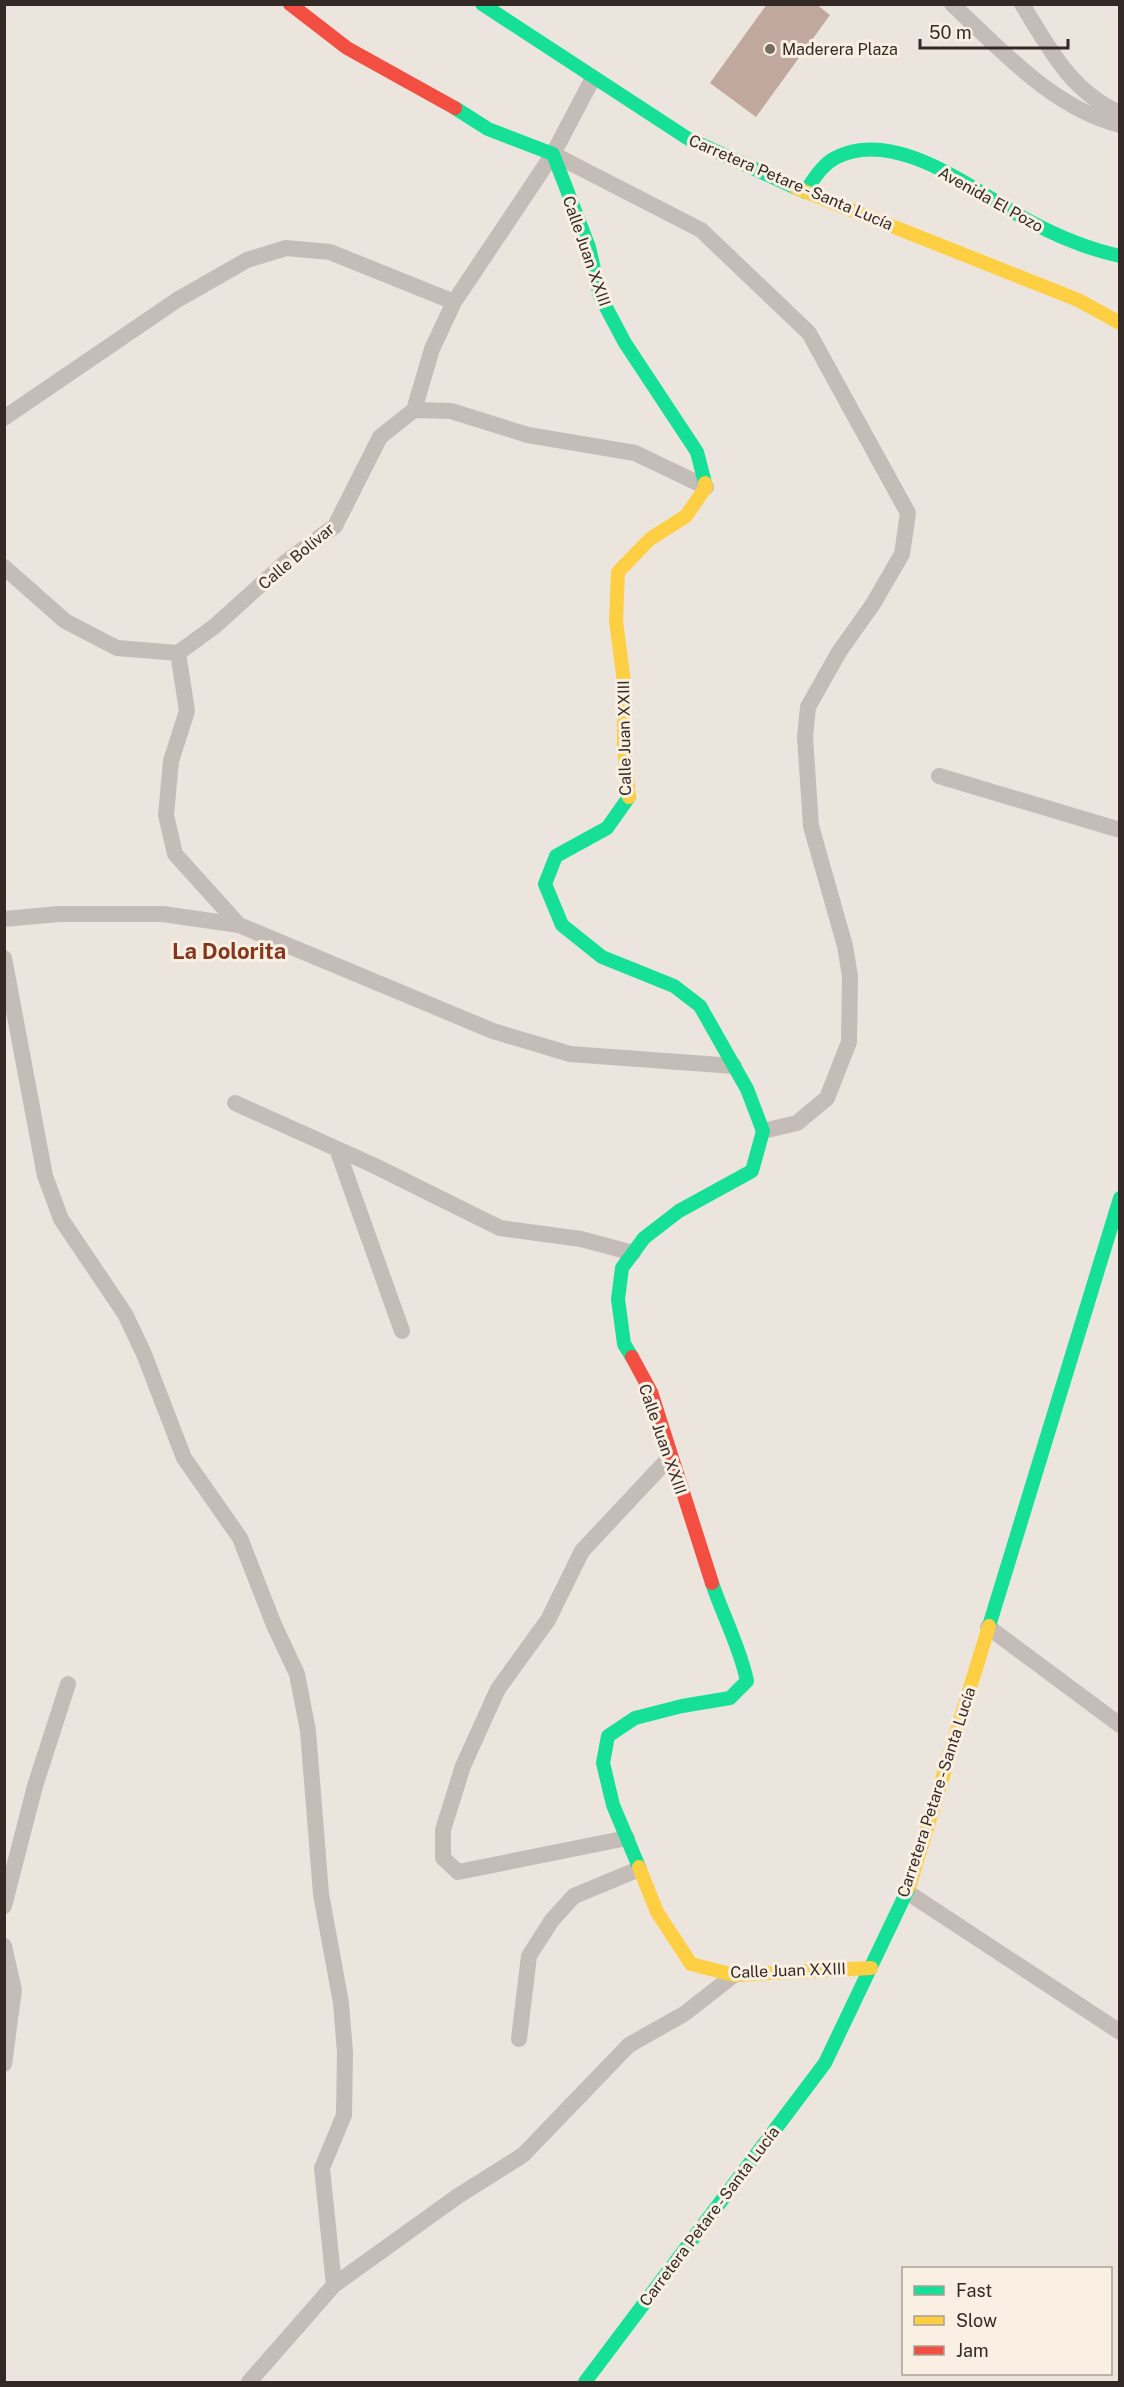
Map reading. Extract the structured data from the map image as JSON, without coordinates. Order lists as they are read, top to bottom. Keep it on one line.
{"streets":{"street":["Carretera Petare - Santa Lucía","Avenida El Pozo","Calle Juan XXIII","Calle Bolívar"]},"crossings":[["Carretera Petare - Santa Lucía","Avenida El Pozo"],["Carretera Petare - Santa Lucía","Calle Juan XXIII"]],"districts":["La Dolorita"],"places":["Maderera Plaza"],"legend":["Fast","Slow","Jam"],"scale_bar":"50 m"}
